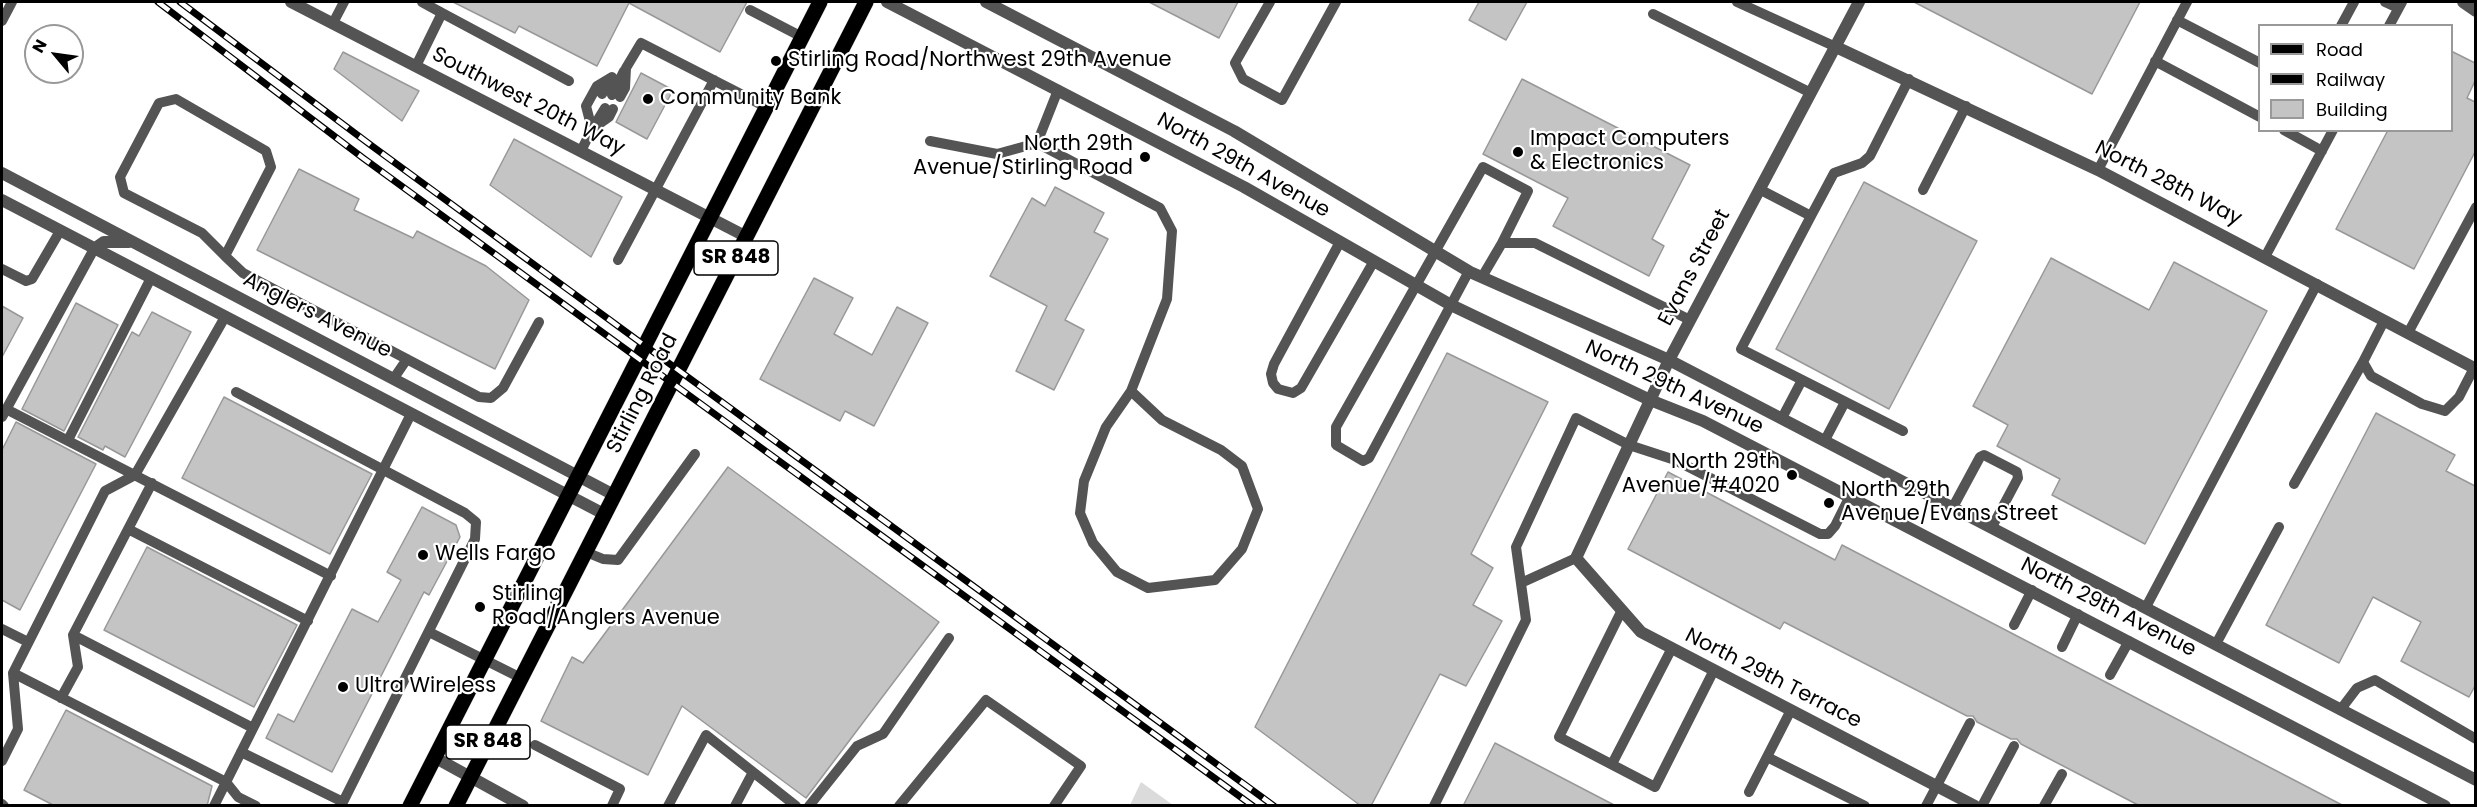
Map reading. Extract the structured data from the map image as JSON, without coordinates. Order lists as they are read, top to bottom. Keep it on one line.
{"streets":{"main road":["SR 848","Stirling Road"],"street":["Southwest 20th Way","North 29th Avenue","North 28th Way","Evans Street","Anglers Avenue","North 29th Terrace"]},"crossings":[["Southwest 20th Way","Stirling Road"],["North 29th Avenue","Evans Street"],["North 28th Way","Evans Street"],["Evans Street","North 29th Terrace"],["Anglers Avenue","Stirling Road"]],"places":["Stirling Road/Northwest 29th Avenue","Community Bank","Impact Computers & Electronics","North 29th Avenue/Stirling Road","North 29th Avenue/#4020","North 29th Avenue/Evans Street","Wells Fargo","Stirling Road/Anglers Avenue","Ultra Wireless"],"legend":["Road","Railway","Building"],"north":"top left"}
